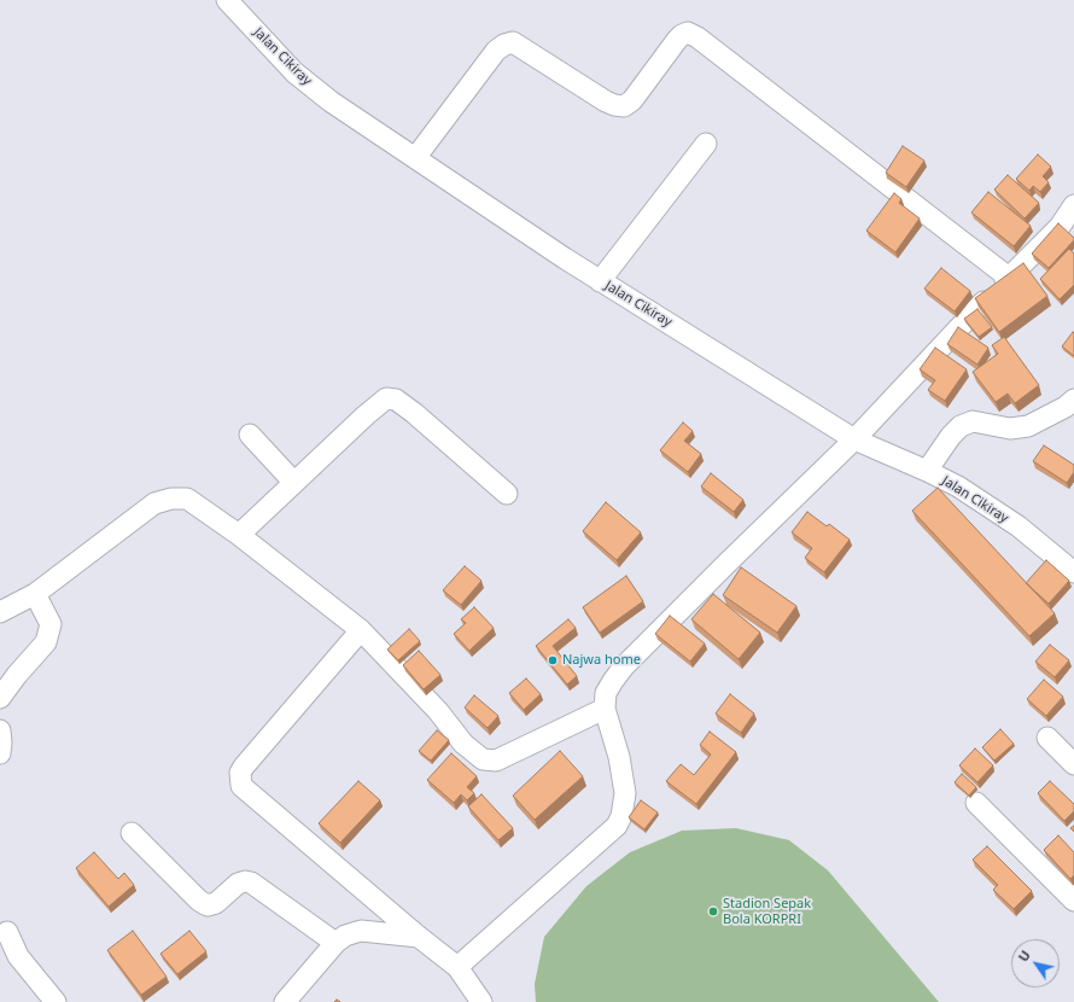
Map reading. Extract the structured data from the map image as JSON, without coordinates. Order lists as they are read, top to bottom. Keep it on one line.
{"streets":{"street":["Jalan Cikiray"]},"places":["Najwa home","Stadion Sepak Bola KORPRI"],"north":"top left"}
